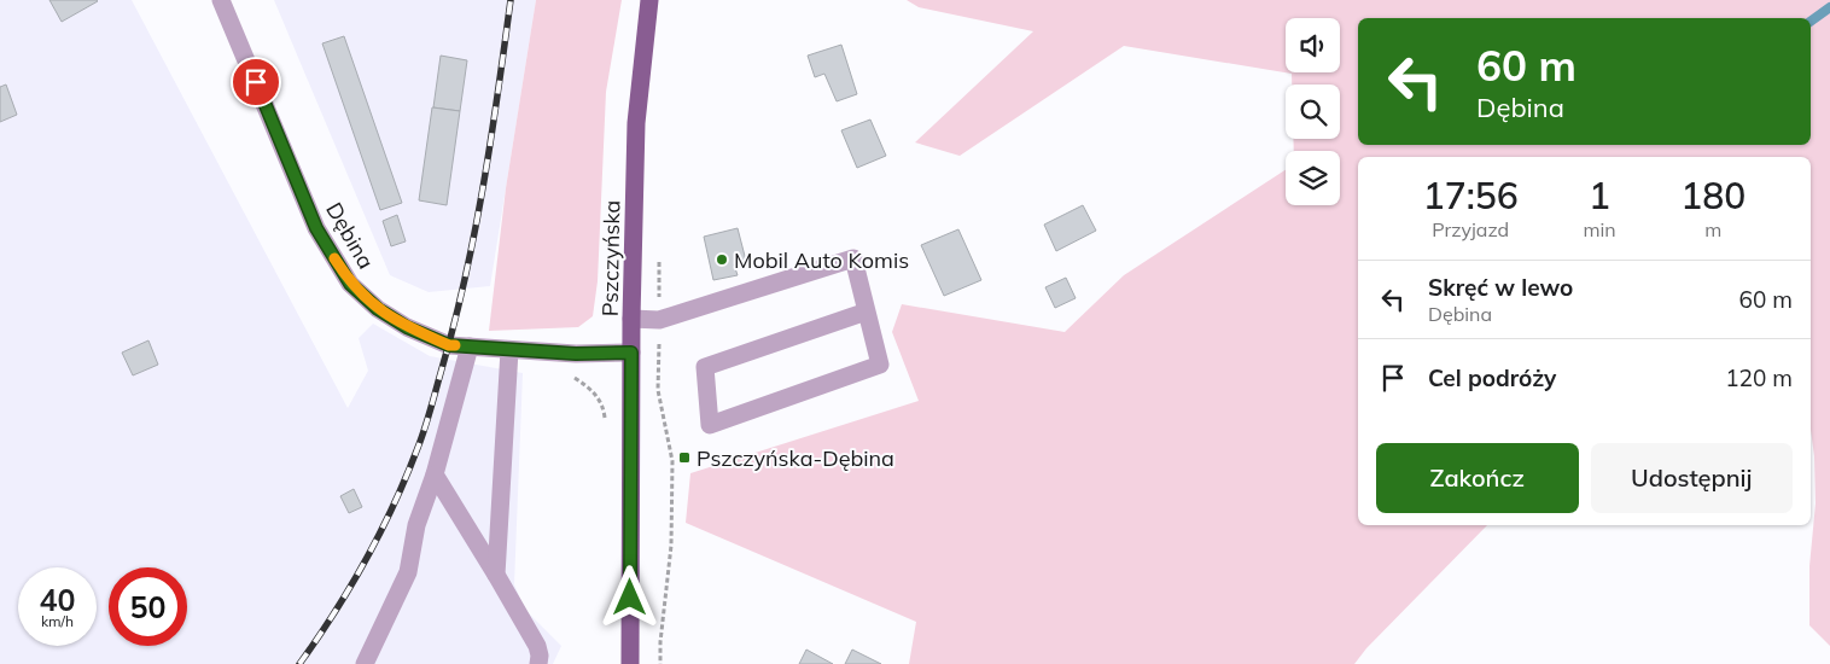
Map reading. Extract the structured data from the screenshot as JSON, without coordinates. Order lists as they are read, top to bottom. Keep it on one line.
{"streets":{"main road":["Pszczyńska"],"street":["Dębina"]},"crossings":[["Dębina","Pszczyńska"]],"places":{"other":["Mobil Auto Komis"],"transit":["Pszczyńska-Dębina"]},"page":{"turn":["60 m","Dębina"],"eta":["17:56","Przyjazd","1","min","180","m"],"list":[{"name":"Skręć w lewo","note":"Dębina","value":"60 m"},{"name":"Cel podróży","value":"120 m"}],"buttons":["Zakończ","Udostępnij"],"speed":"40 km/h","limit":"50"}}
